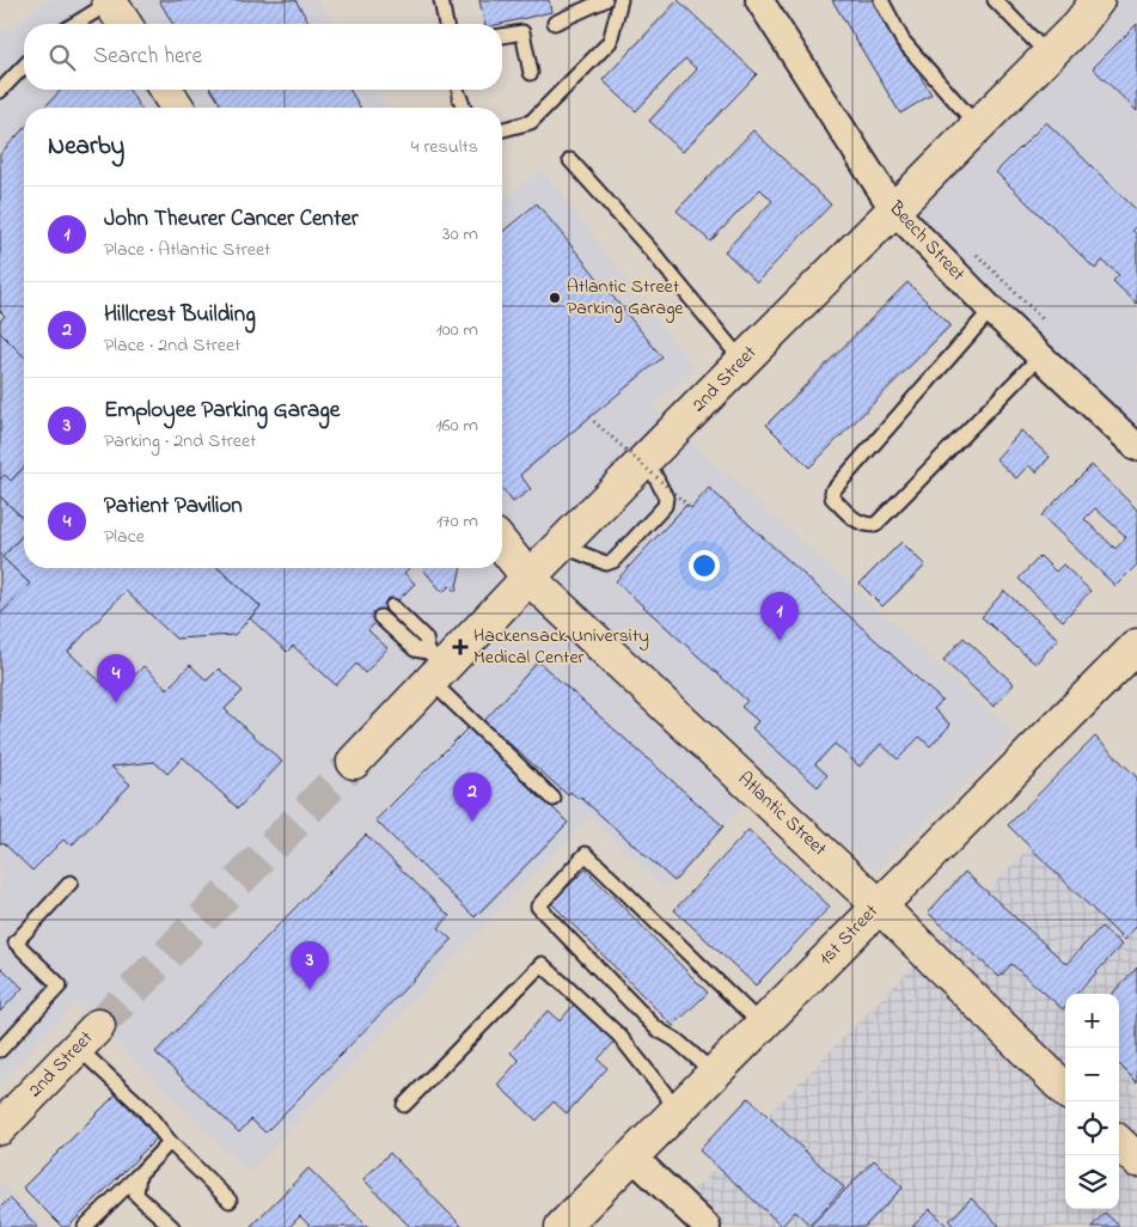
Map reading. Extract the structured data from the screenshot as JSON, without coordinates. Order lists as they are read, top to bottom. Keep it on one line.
{"streets":{"street":["Beech Street","2nd Street","Atlantic Street","1st Street"]},"crossings":[["Beech Street","2nd Street"],["2nd Street","Atlantic Street"],["Atlantic Street","1st Street"]],"places":{"other":["Atlantic Street Parking Garage"],"health":["Hackensack University Medical Center"]},"page":{"search":"Search here","heading":["Nearby","4 results"],"list":[{"mark":"1","name":"John Theurer Cancer Center","note":"Place · Atlantic Street","value":"30 m"},{"mark":"2","name":"Hillcrest Building","note":"Place · 2nd Street","value":"100 m"},{"mark":"3","name":"Employee Parking Garage","note":"Parking · 2nd Street","value":"160 m"},{"mark":"4","name":"Patient Pavilion","note":"Place","value":"170 m"}],"pins":["1","4","2","3"],"map_buttons":["+","−"]}}
